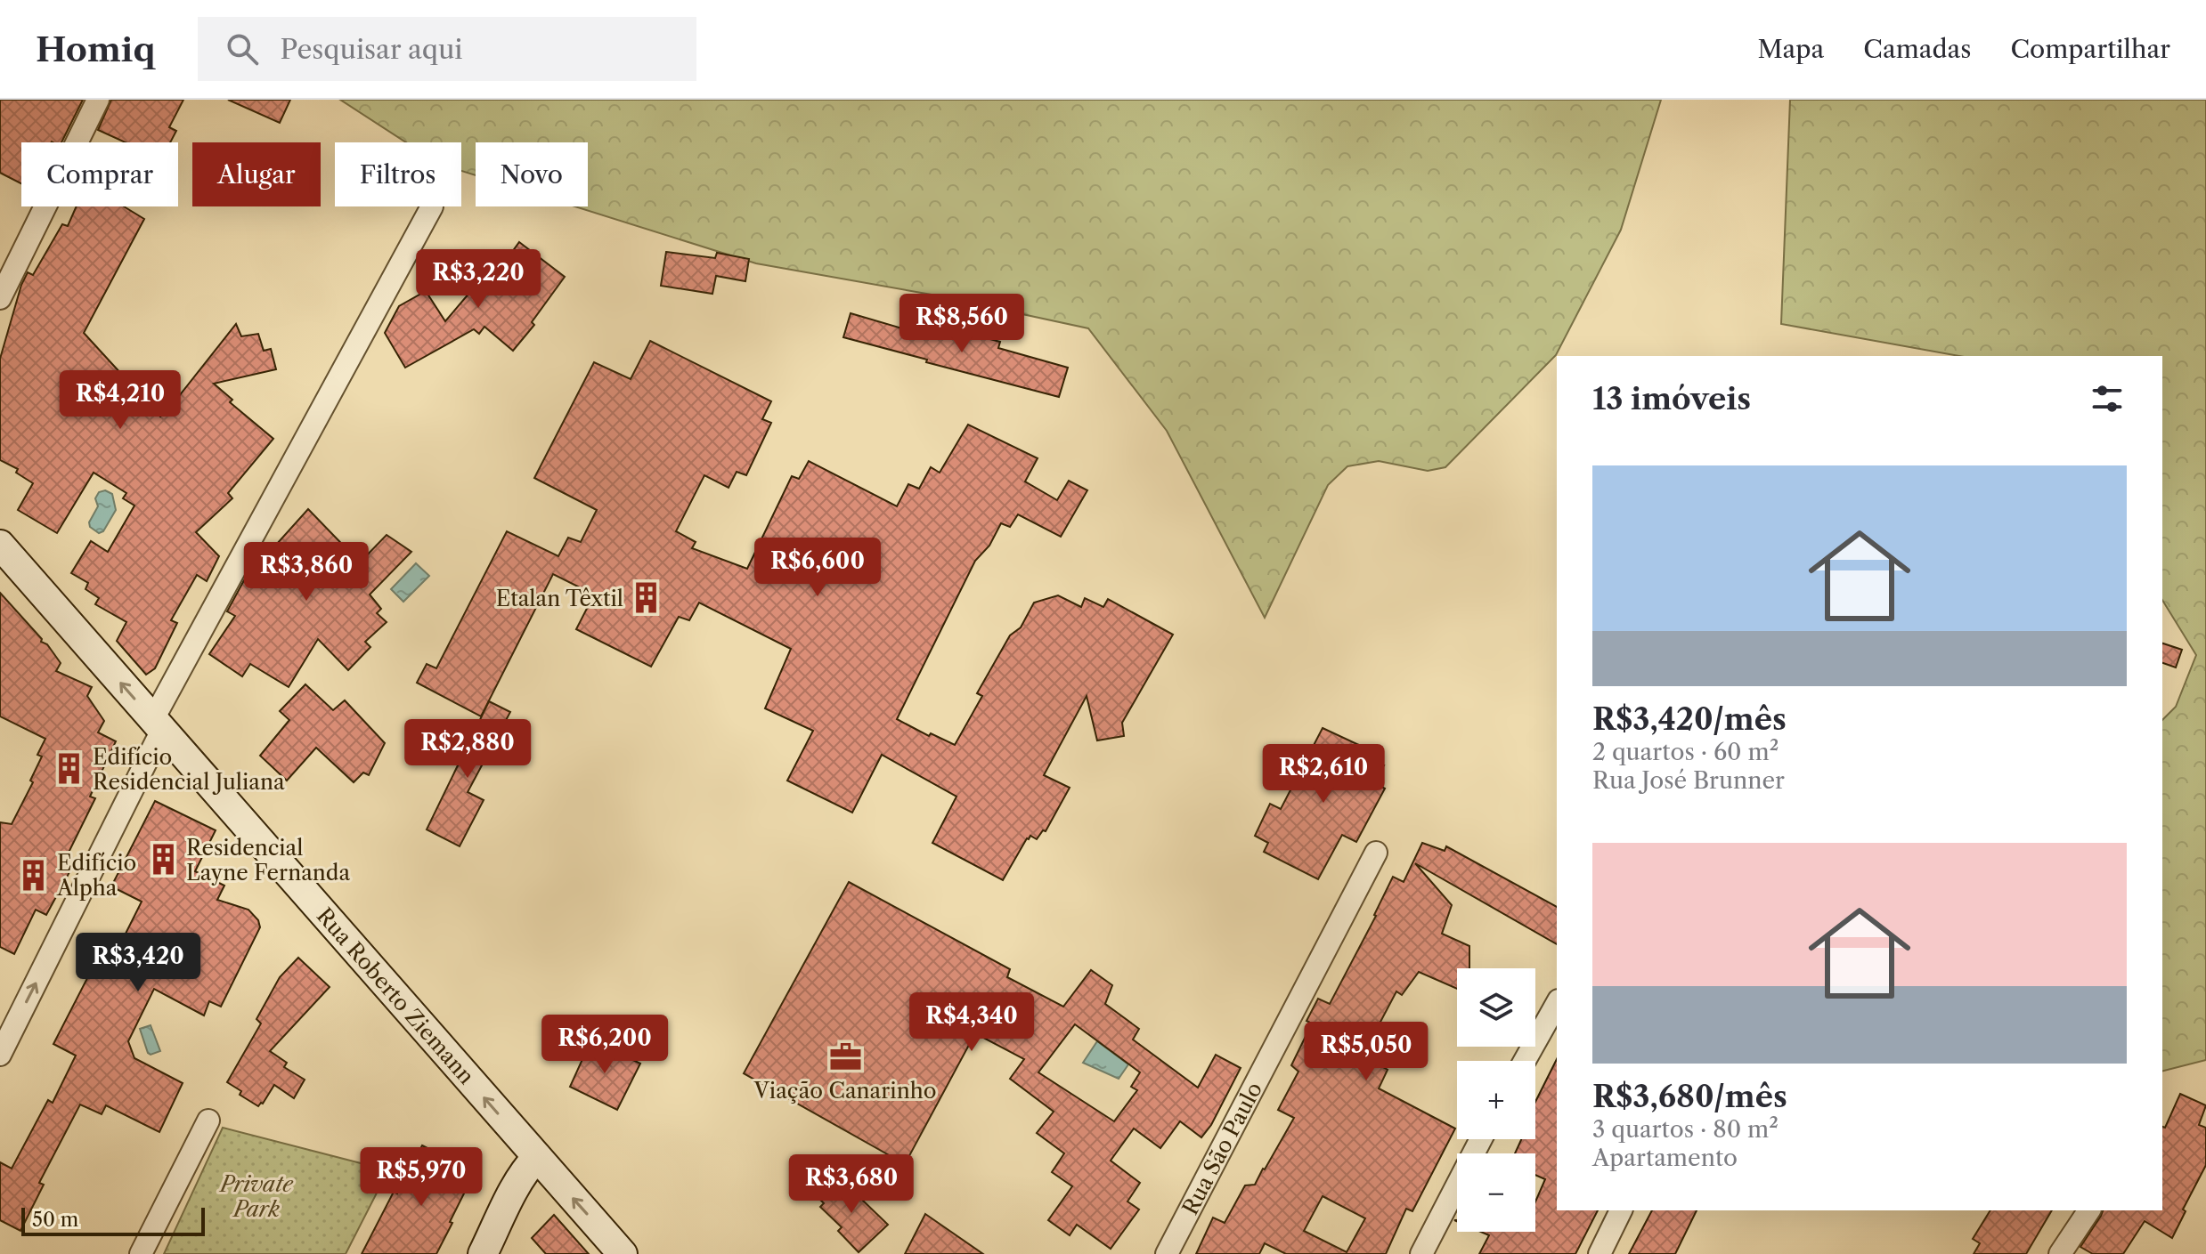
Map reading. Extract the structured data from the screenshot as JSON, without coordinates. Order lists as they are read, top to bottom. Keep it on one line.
{"streets":{"main road":["Rua Roberto Ziemann"],"street":["Rua São Paulo"]},"one_way":["Rua Roberto Ziemann"],"parks":["Private Park"],"places":{"building":["Etalan Têxtil","Edifício Residencial Juliana","Residencial Layne Fernanda","Edifício Alpha"],"office":["Viação Canarinho"]},"scale_bar":"50 m","page":{"header":"Homiq","search":"Pesquisar aqui","nav":["Mapa","Camadas","Compartilhar"],"chip":["Comprar","Alugar","Filtros","Novo"],"price":["R$3,220","R$8,560","R$4,210","R$6,600","R$3,860","R$2,880","R$2,610","R$3,420","R$4,340","R$6,200","R$5,050","R$5,970","R$3,680"],"heading":"13 imóveis","list":[{"name":"R$3,420/mês","note":"2 quartos · 60 m² · Rua José Brunner"},{"name":"R$3,680/mês","note":"3 quartos · 80 m² · Apartamento"}],"map_buttons":["+","−"],"scale":"50 m"}}
